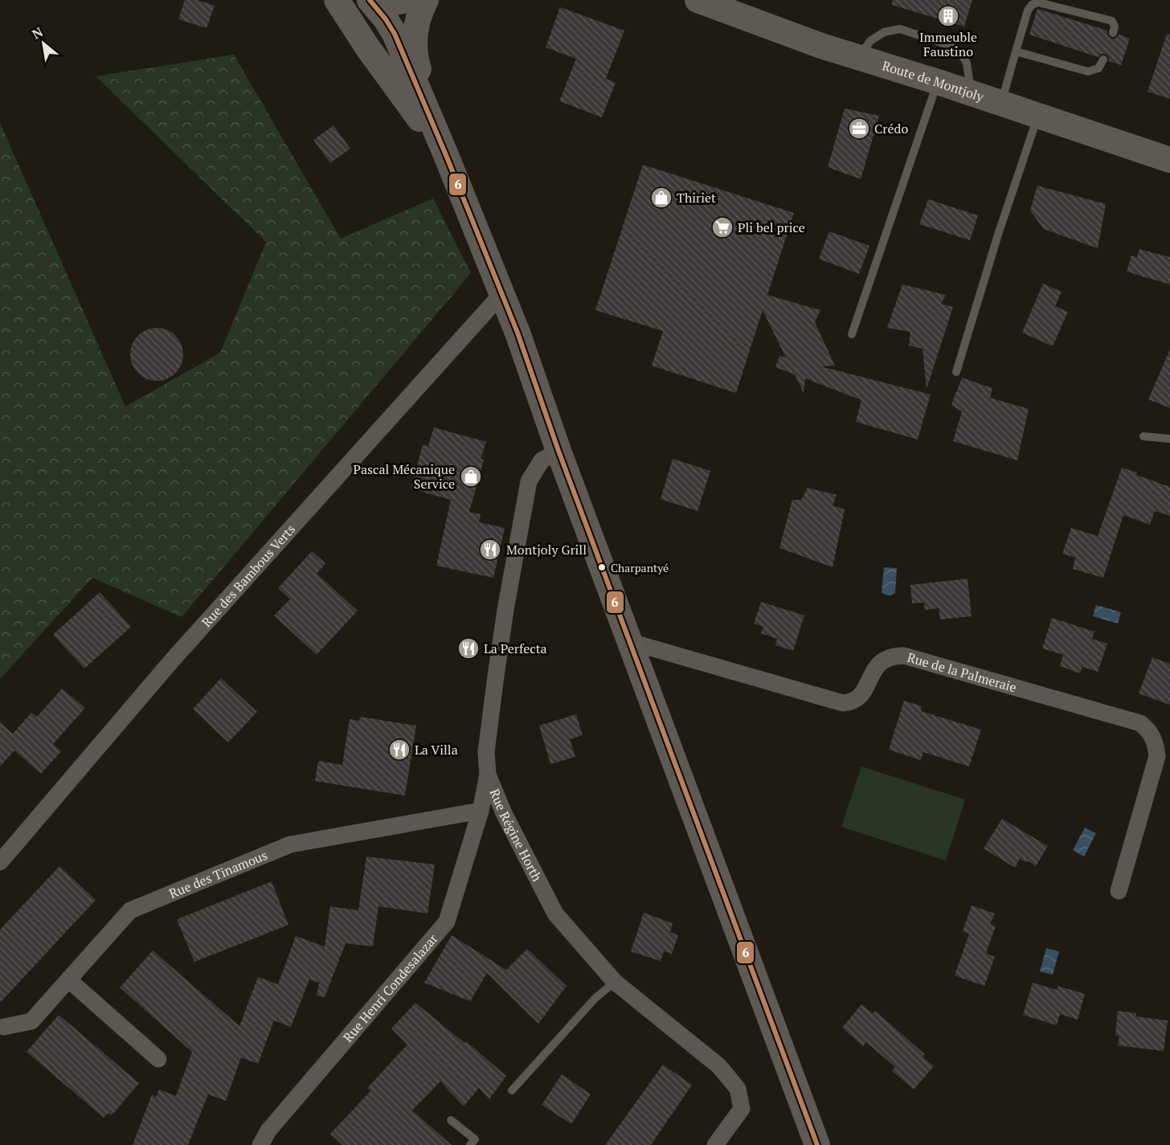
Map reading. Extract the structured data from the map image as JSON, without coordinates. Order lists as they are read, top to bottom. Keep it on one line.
{"streets":{"street":["Route de Montjoly","Rue des Bambous Verts","Rue de la Palmeraie","Rue Régine Horth","Rue des Tinamous","Rue Henri Condesalazar"]},"crossings":[["Rue Régine Horth","Rue Henri Condesalazar"],["Rue des Tinamous","Rue Henri Condesalazar"]],"places":{"building":["Immeuble Faustino"],"office":["Crédo"],"shop":["Thiriet","Pascal Mécanique Service"],"supermarket":["Pli bel price"],"restaurant":["Montjoly Grill","La Perfecta","La Villa"],"other":["Charpantyé"]},"lines":["transit line 6"],"north":"top left"}
